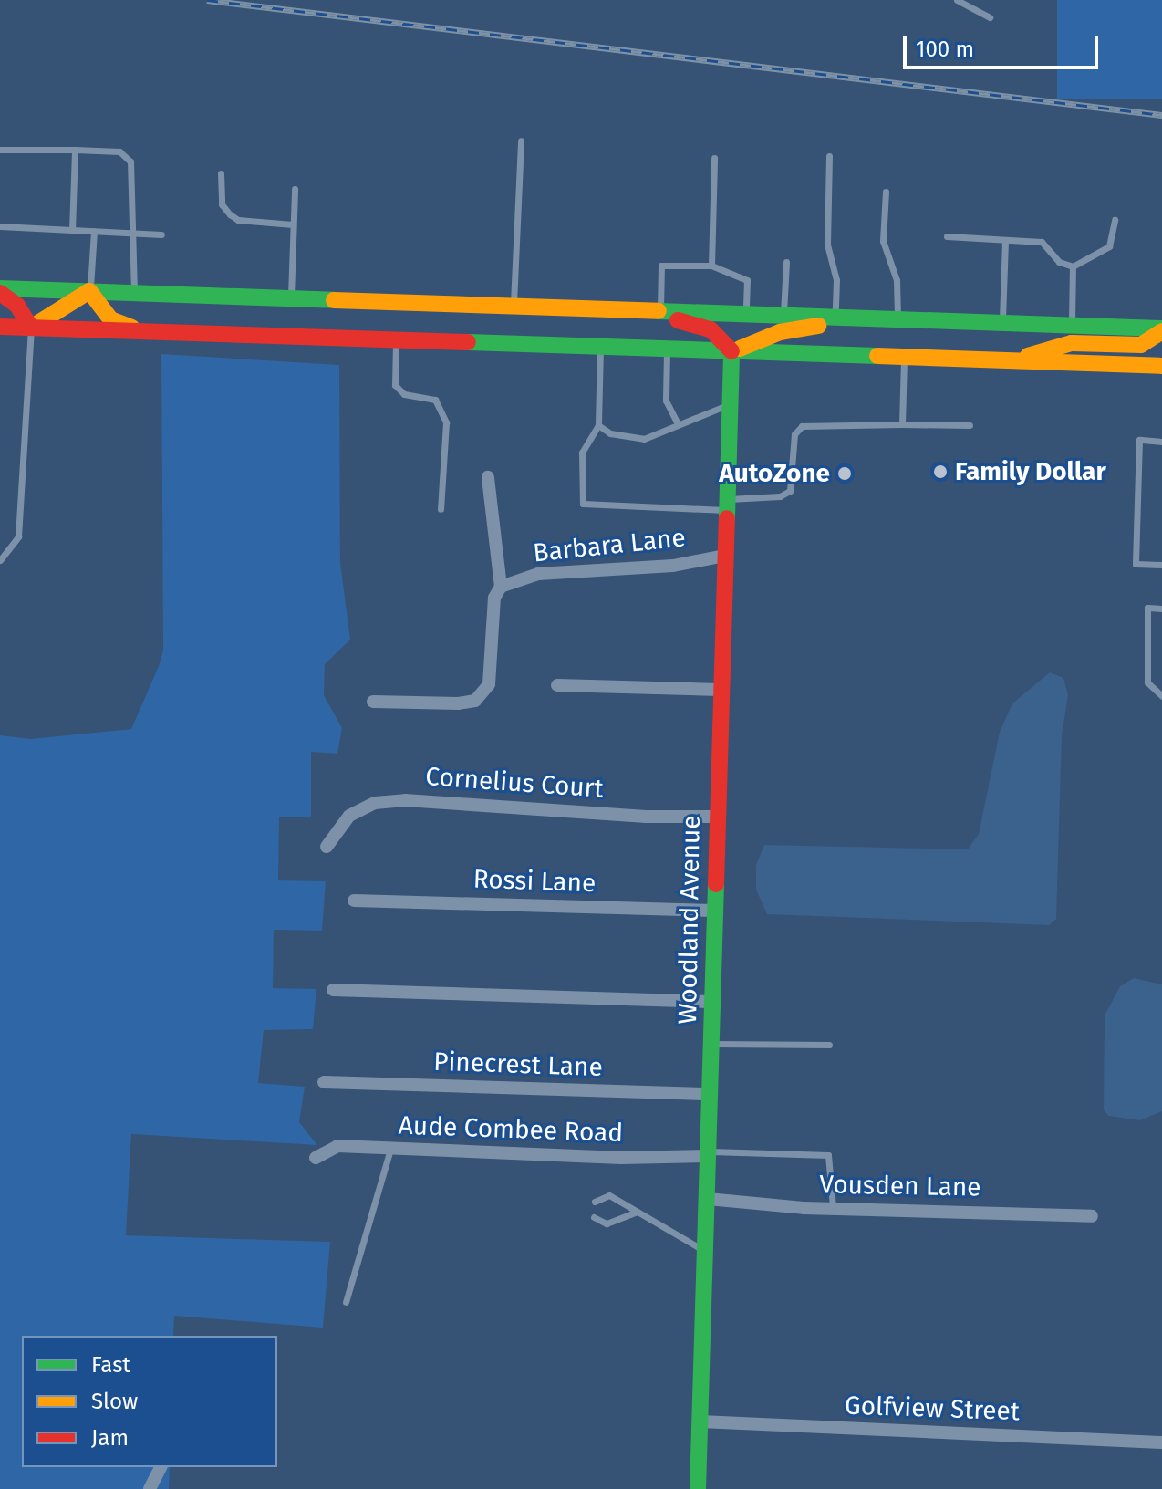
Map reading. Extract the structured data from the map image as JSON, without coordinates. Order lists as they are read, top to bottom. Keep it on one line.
{"streets":{"main road":["Woodland Avenue"],"street":["Barbara Lane","Cornelius Court","Rossi Lane","Pinecrest Lane","Aude Combee Road","Vousden Lane","Golfview Street"]},"crossings":[["Barbara Lane","Woodland Avenue"],["Cornelius Court","Woodland Avenue"],["Rossi Lane","Woodland Avenue"],["Woodland Avenue","Pinecrest Lane"],["Woodland Avenue","Aude Combee Road"],["Woodland Avenue","Vousden Lane"],["Woodland Avenue","Golfview Street"]],"places":["Family Dollar","AutoZone"],"legend":["Fast","Slow","Jam"],"scale_bar":"100 m"}
